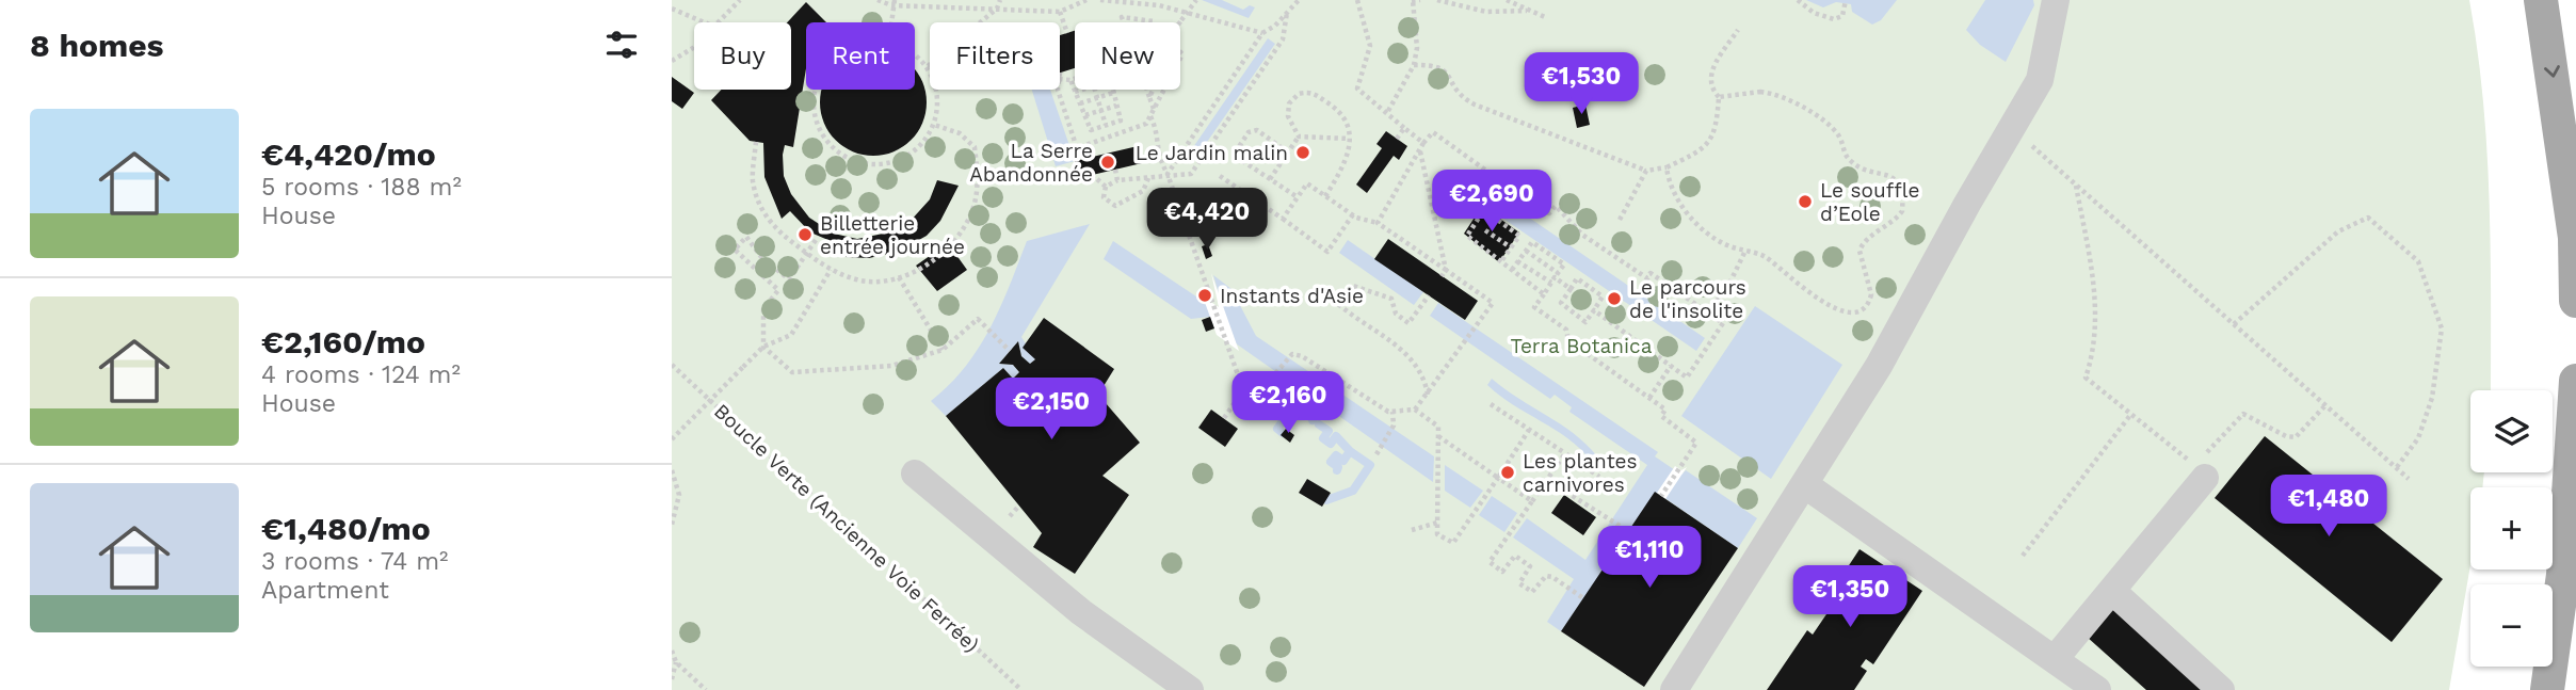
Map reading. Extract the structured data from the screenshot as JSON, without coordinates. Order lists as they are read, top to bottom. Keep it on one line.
{"streets":{"path":["Boucle Verte (Ancienne Voie Ferrée)"]},"parks":["Terra Botanica"],"places":["Le Jardin malin","La Serre Abandonnée","Le souffle d’Eole","Billetterie entrée journée","Instants d'Asie","Le parcours de l'insolite","Les plantes carnivores"],"page":{"heading":"8 homes","chip":["Buy","Rent","Filters","New"],"price":["€1,530","€2,690","€4,420","€2,160","€2,150","€1,480","€1,110","€1,350"],"list":[{"name":"€4,420/mo","note":"5 rooms · 188 m² · House"},{"name":"€2,160/mo","note":"4 rooms · 124 m² · House"},{"name":"€1,480/mo","note":"3 rooms · 74 m² · Apartment"}],"map_buttons":["+","−"]}}
